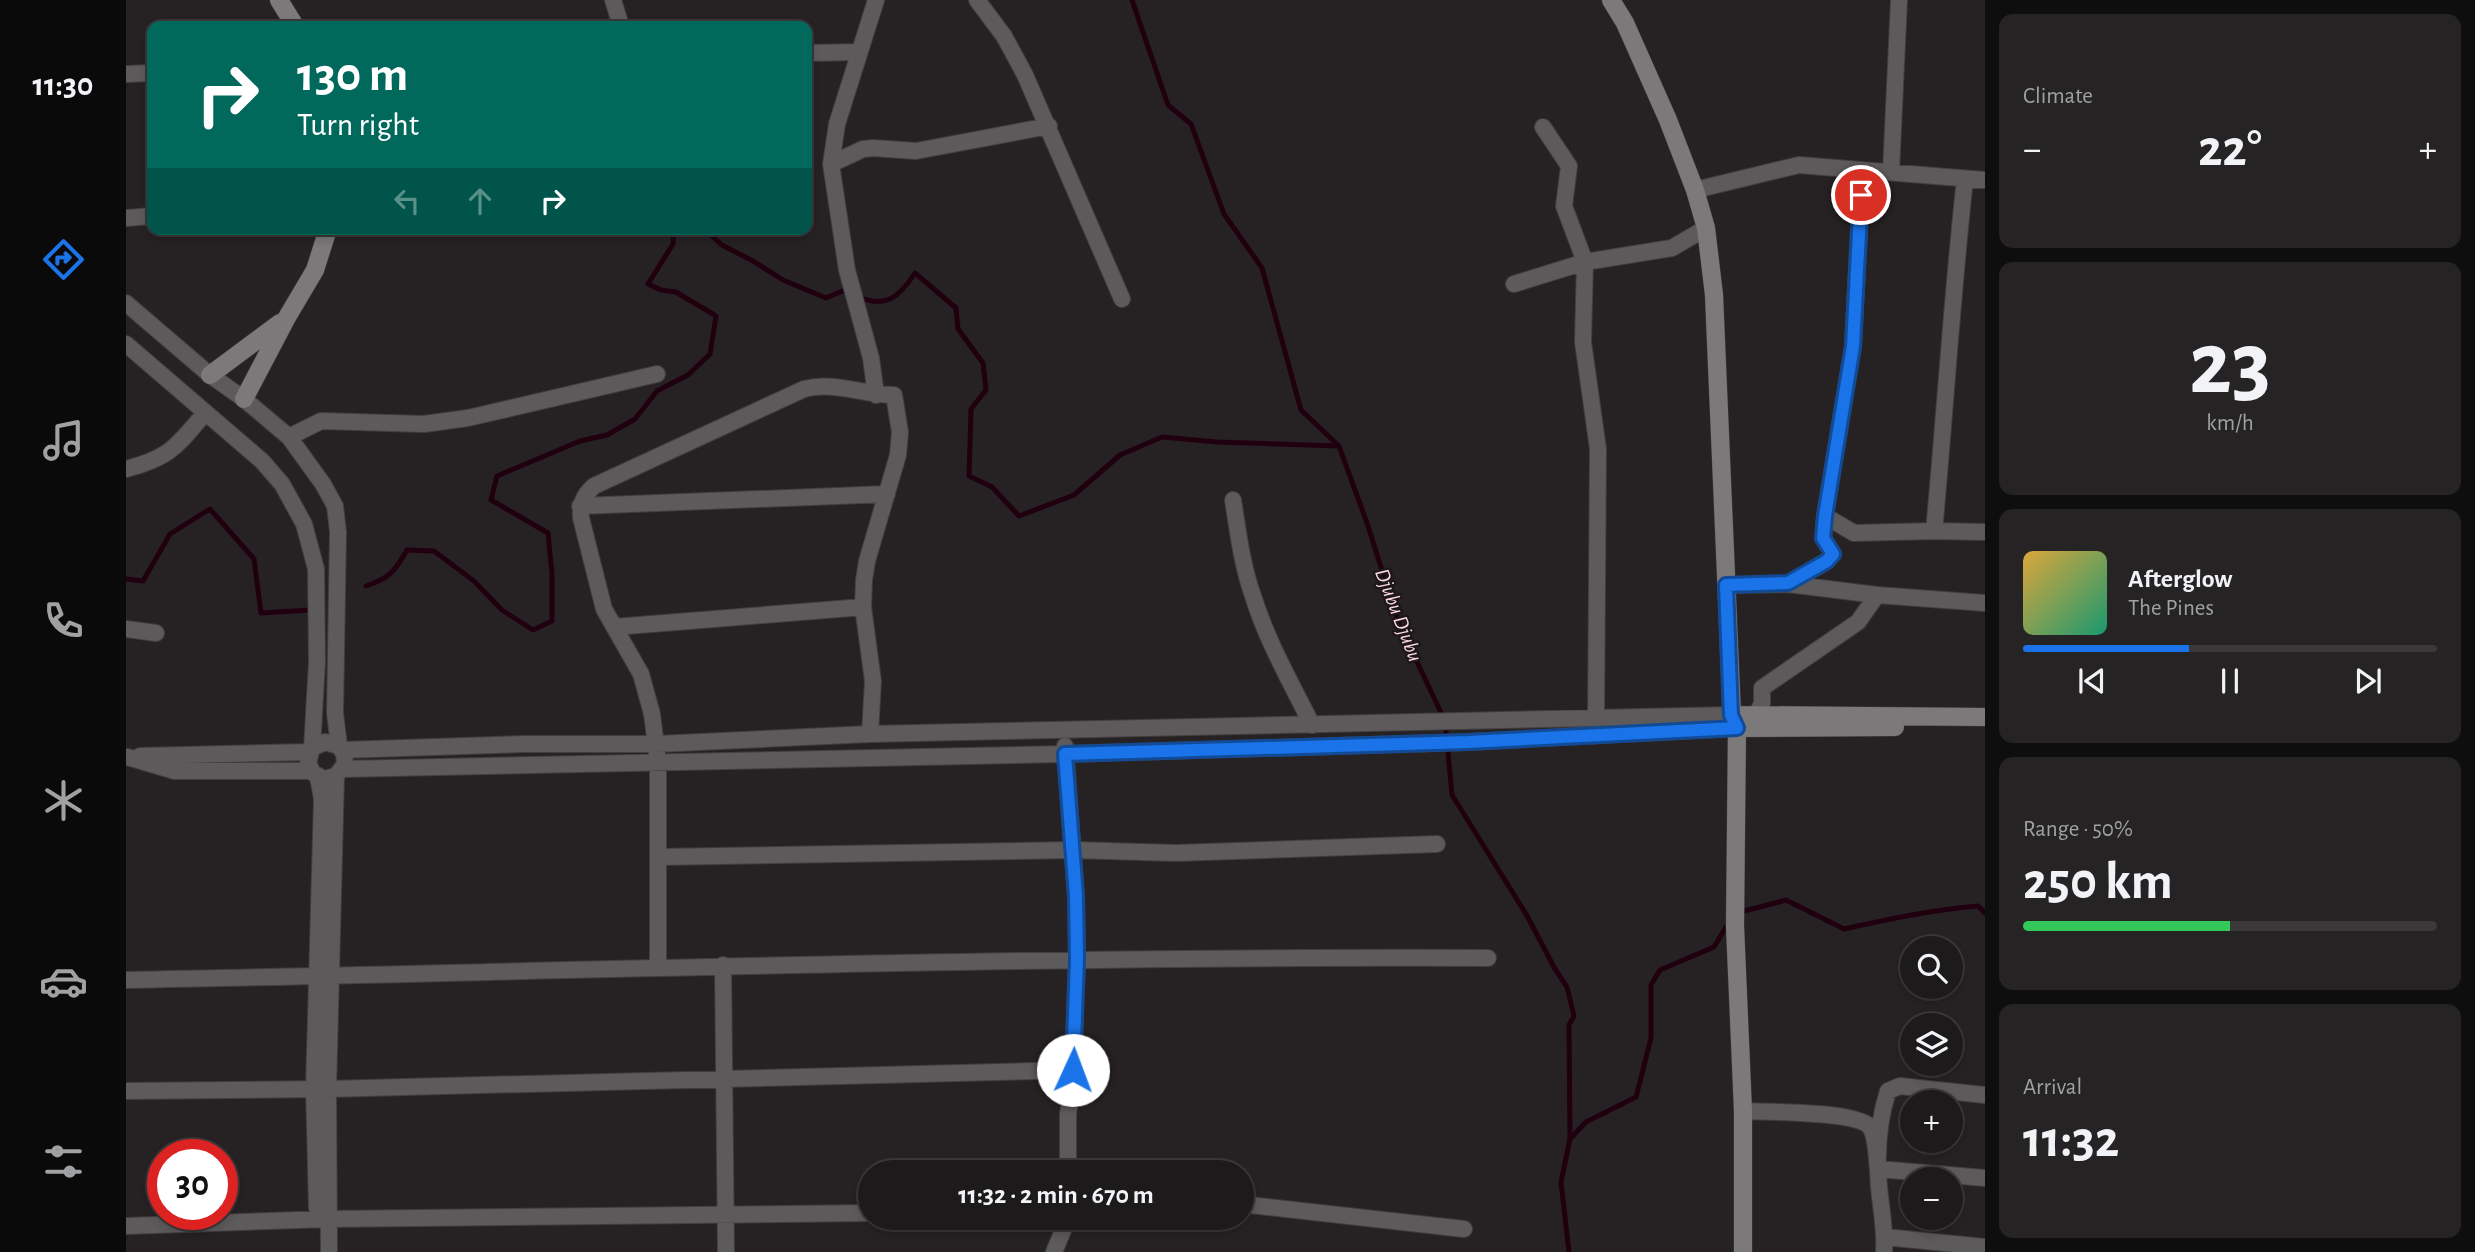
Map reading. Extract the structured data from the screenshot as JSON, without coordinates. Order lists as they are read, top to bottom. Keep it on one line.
{"water":["Djubu Djubu"],"page":{"tabs":"11:30","tile":["Climate",["23","km/h"],["Range · 50%","250 km"],["Arrival","11:32"]],"turn":["130 m","Turn right"],"heat":["−","22°","+"],"song":["Afterglow","The Pines"],"map_buttons":["+","−"],"limit":"30","trip":"11:32 · 2 min · 670 m"}}
